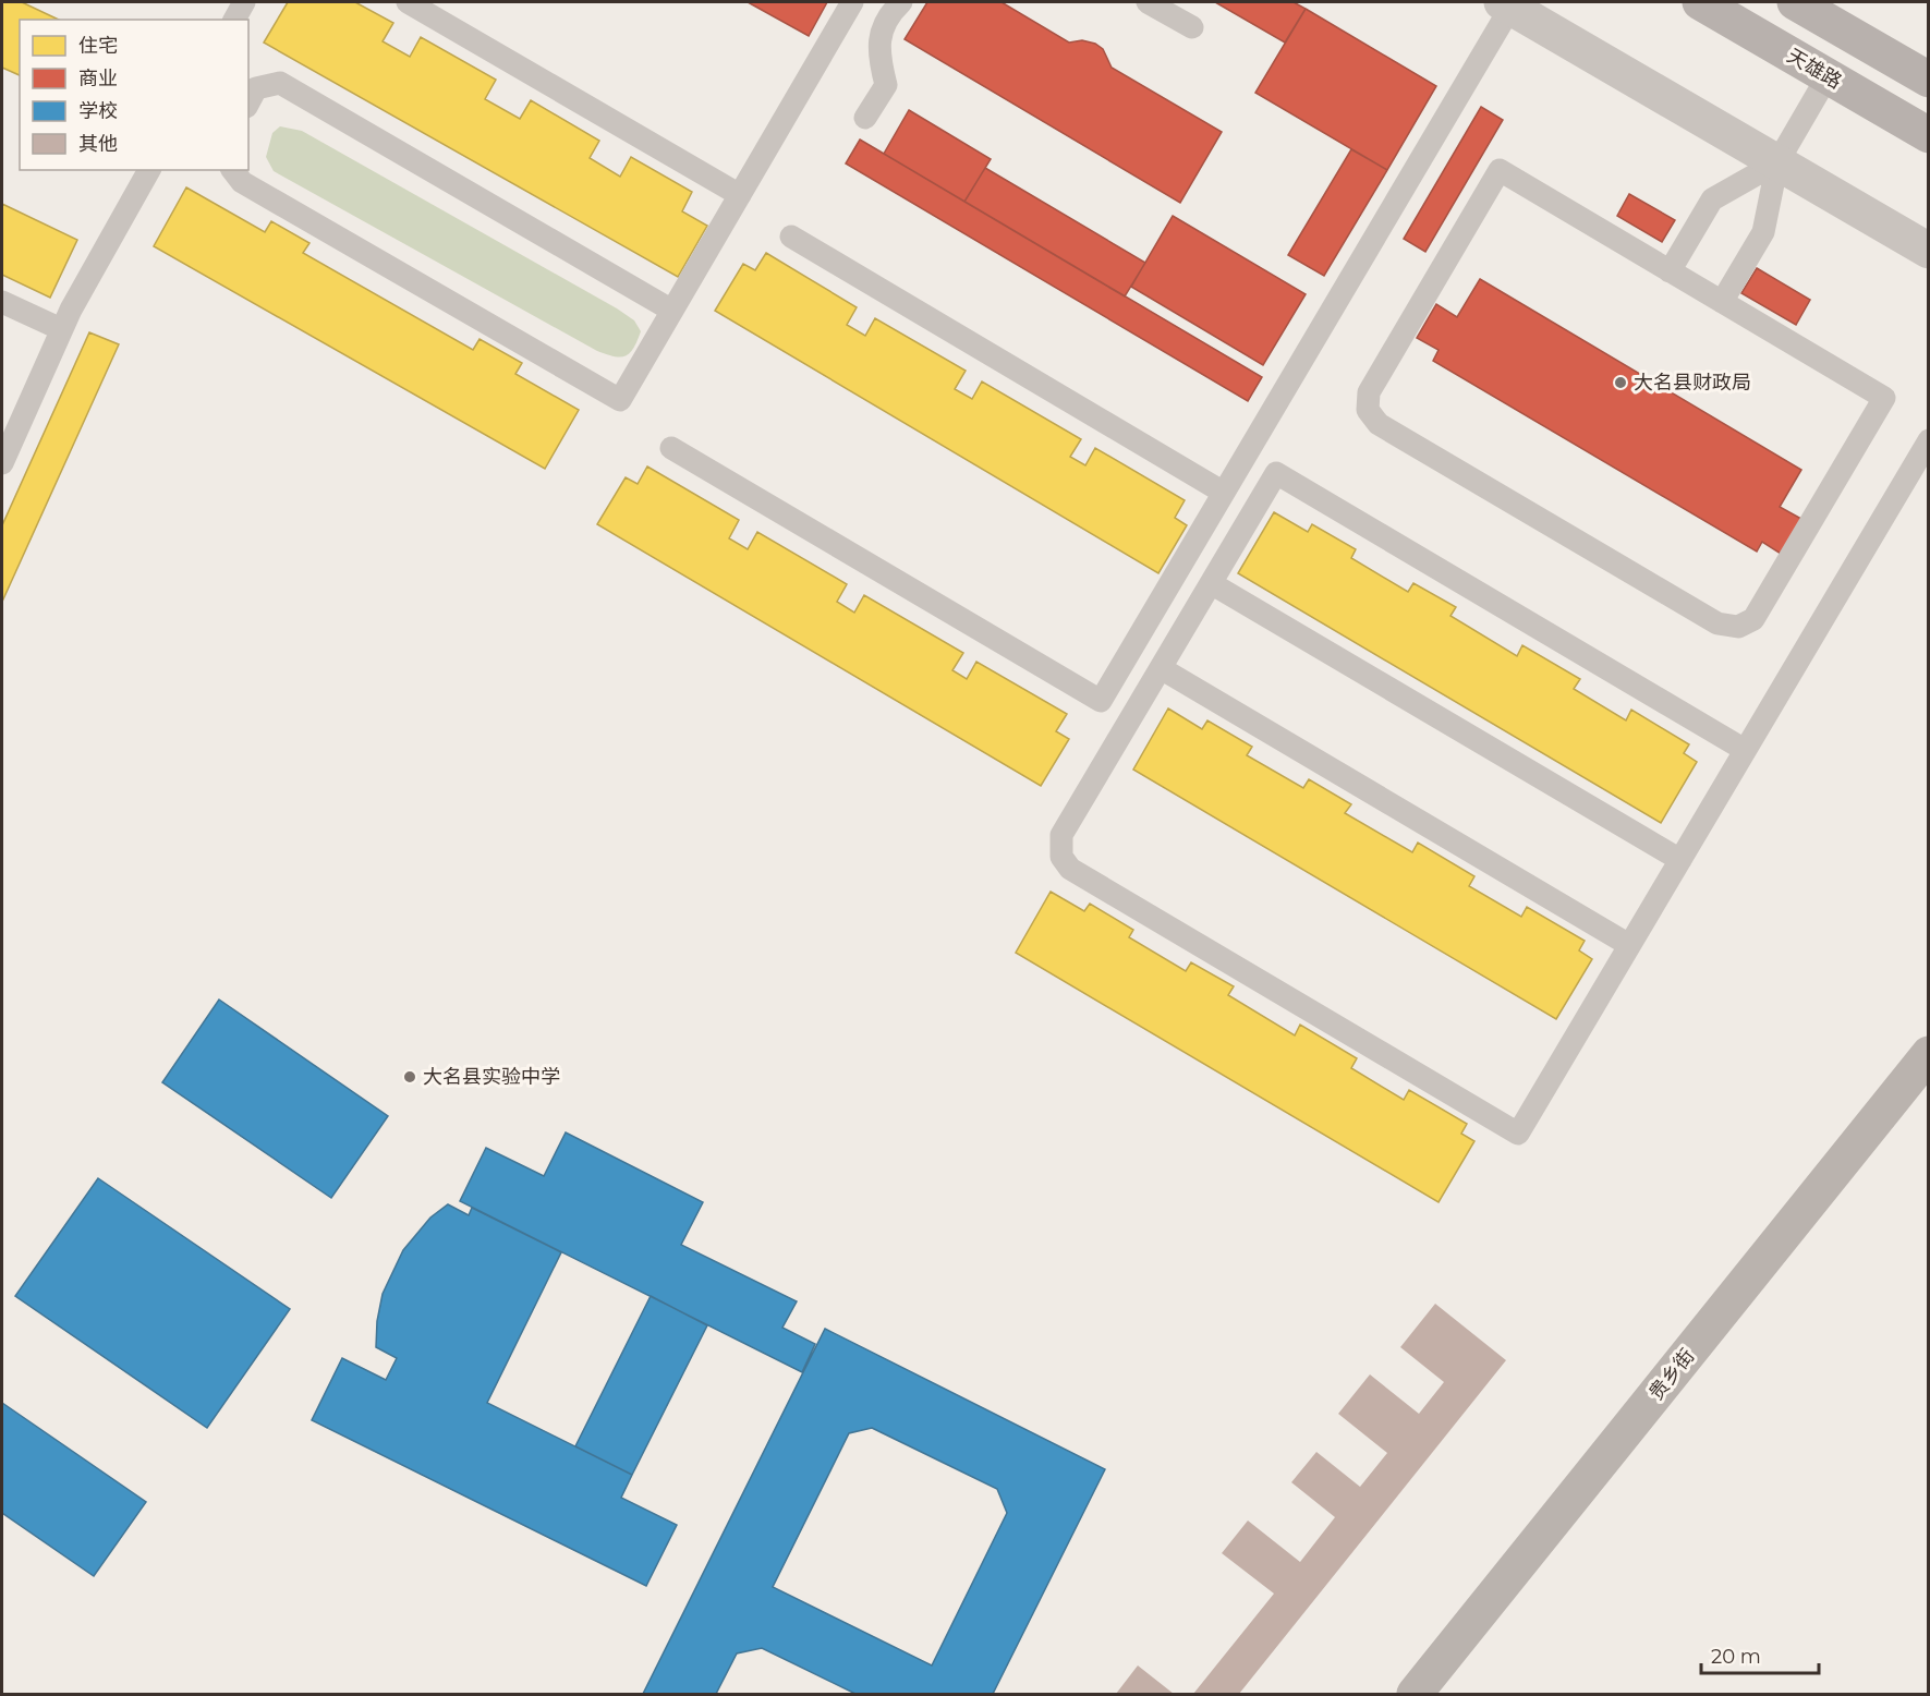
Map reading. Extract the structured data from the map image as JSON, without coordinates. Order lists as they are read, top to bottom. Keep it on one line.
{"streets":{"main road":["天雄路"],"street":["贵乡街"]},"places":["大名县财政局","大名县实验中学"],"legend":["住宅","商业","学校","其他"],"scale_bar":"20 m"}
